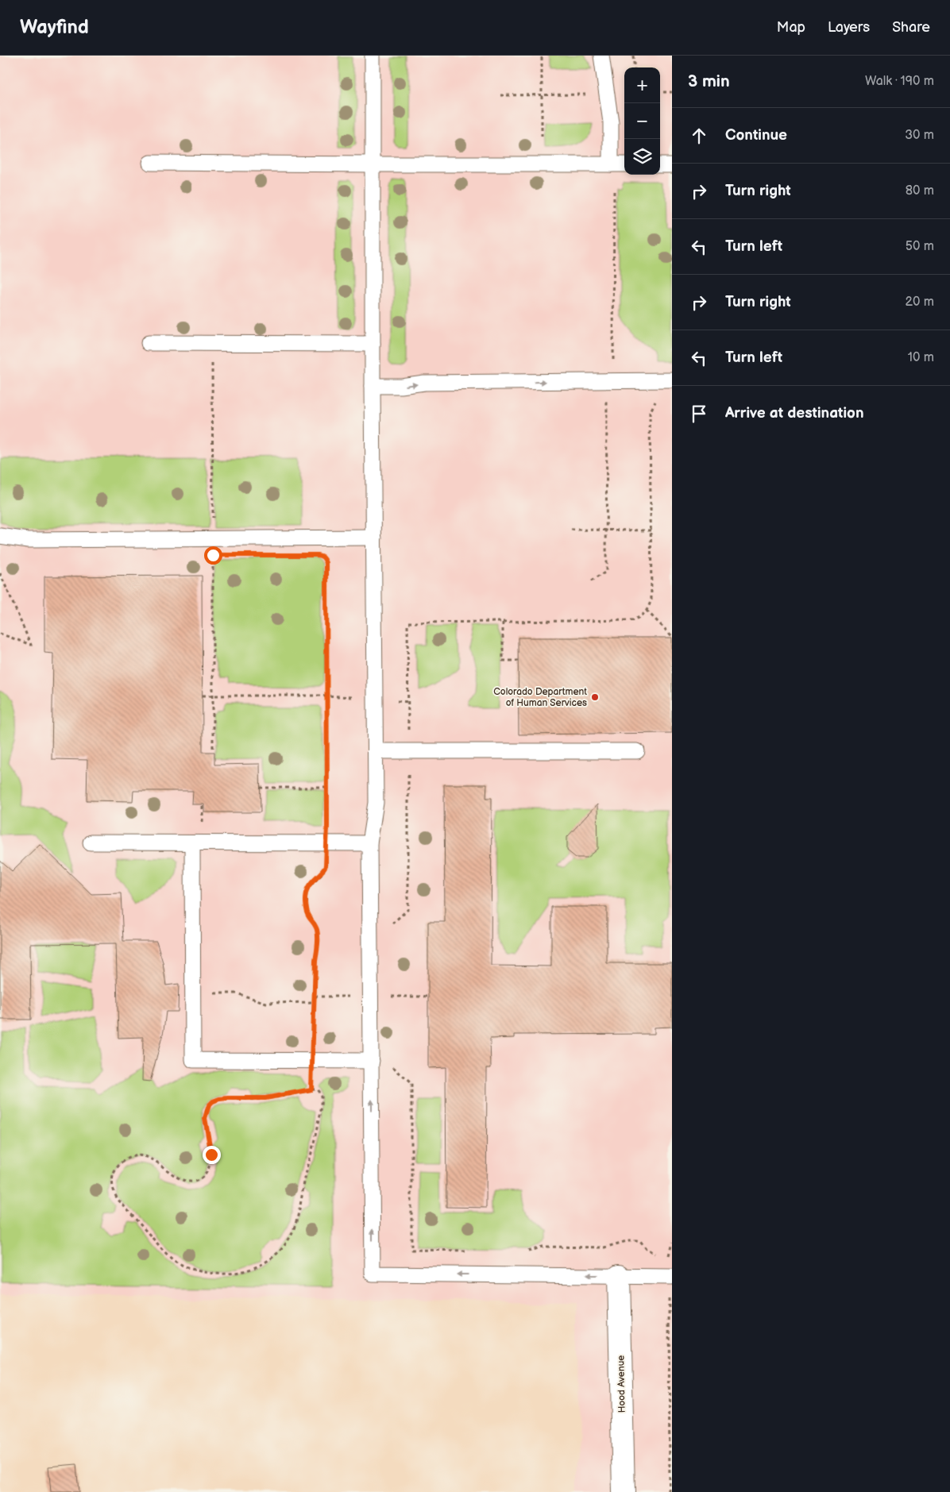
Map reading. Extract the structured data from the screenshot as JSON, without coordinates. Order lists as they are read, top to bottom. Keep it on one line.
{"streets":{"street":["Hood Avenue"]},"places":["Colorado Department of Human Services"],"page":{"header":"Wayfind","nav":["Map","Layers","Share"],"heading":["3 min","Walk · 190 m"],"map_buttons":["+","−"],"list":[["Continue","30 m"],["Turn right","80 m"],["Turn left","50 m"],["Turn right","20 m"],["Turn left","10 m"],"Arrive at destination"]}}
